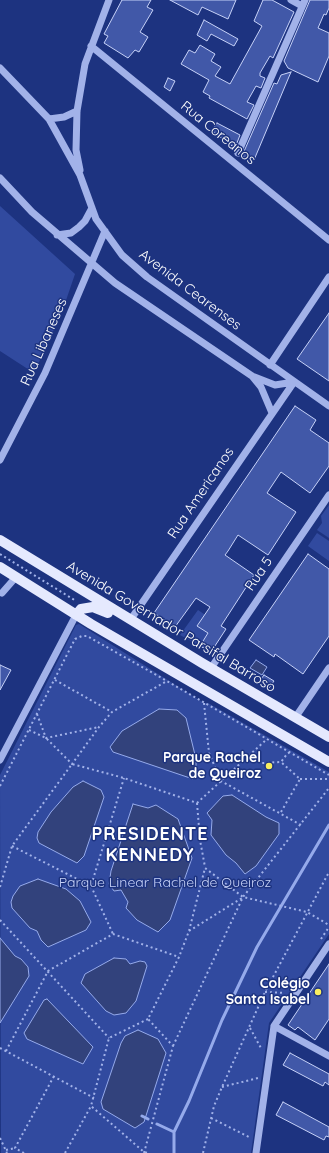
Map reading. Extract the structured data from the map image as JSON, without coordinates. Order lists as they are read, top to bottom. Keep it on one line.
{"streets":{"main road":["Avenida Governador Parsifal Barroso"],"street":["Rua Coreanos","Avenida Cearenses","Rua Libaneses","Rua Americanos","Rua 5"]},"crossings":[["Avenida Cearenses","Rua Libaneses"],["Avenida Cearenses","Rua Americanos"],["Rua Americanos","Avenida Governador Parsifal Barroso"],["Rua 5","Avenida Governador Parsifal Barroso"]],"districts":["PRESIDENTE KENNEDY"],"parks":["Parque Linear Rachel de Queiroz"],"places":["Parque Rachel de Queiroz","Colégio Santa Isabel"]}
